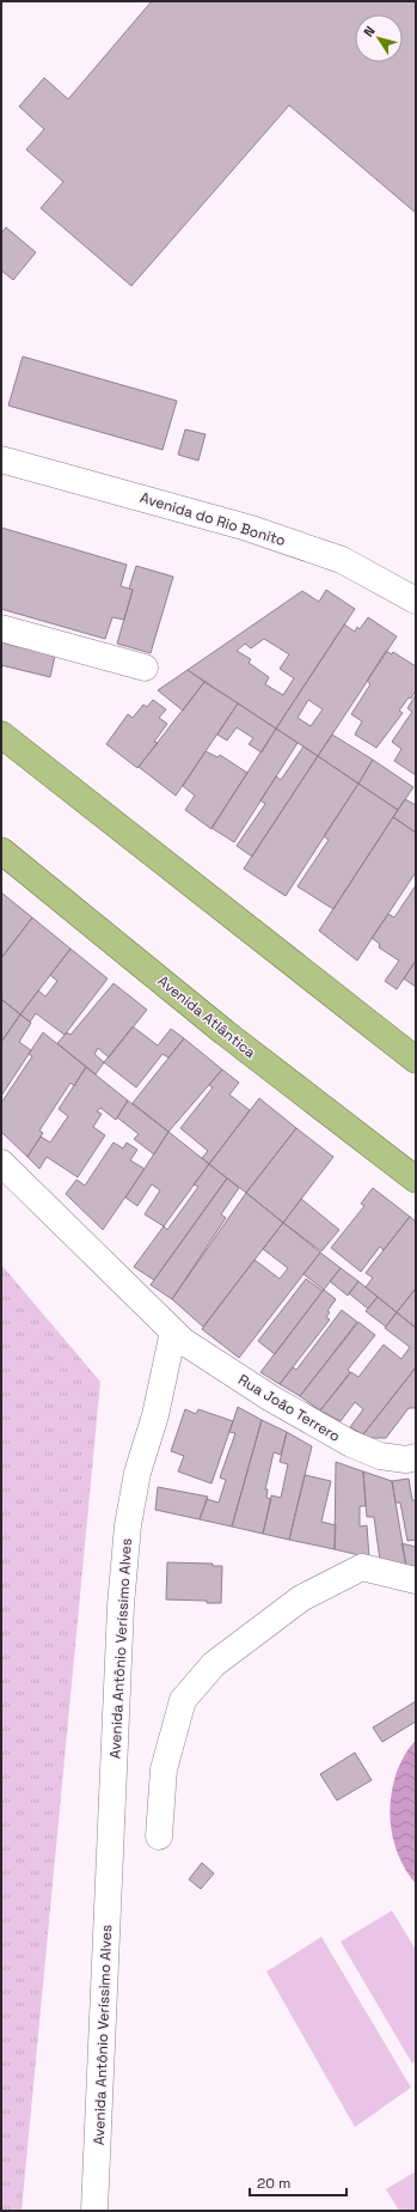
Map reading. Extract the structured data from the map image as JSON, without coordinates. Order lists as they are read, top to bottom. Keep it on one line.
{"streets":{"main road":["Avenida Atlântica"],"street":["Avenida do Rio Bonito","Rua João Terrero","Avenida Antônio Veríssimo Alves"]},"crossings":[["Rua João Terrero","Avenida Antônio Veríssimo Alves"]],"scale_bar":"20 m","north":"top left"}
